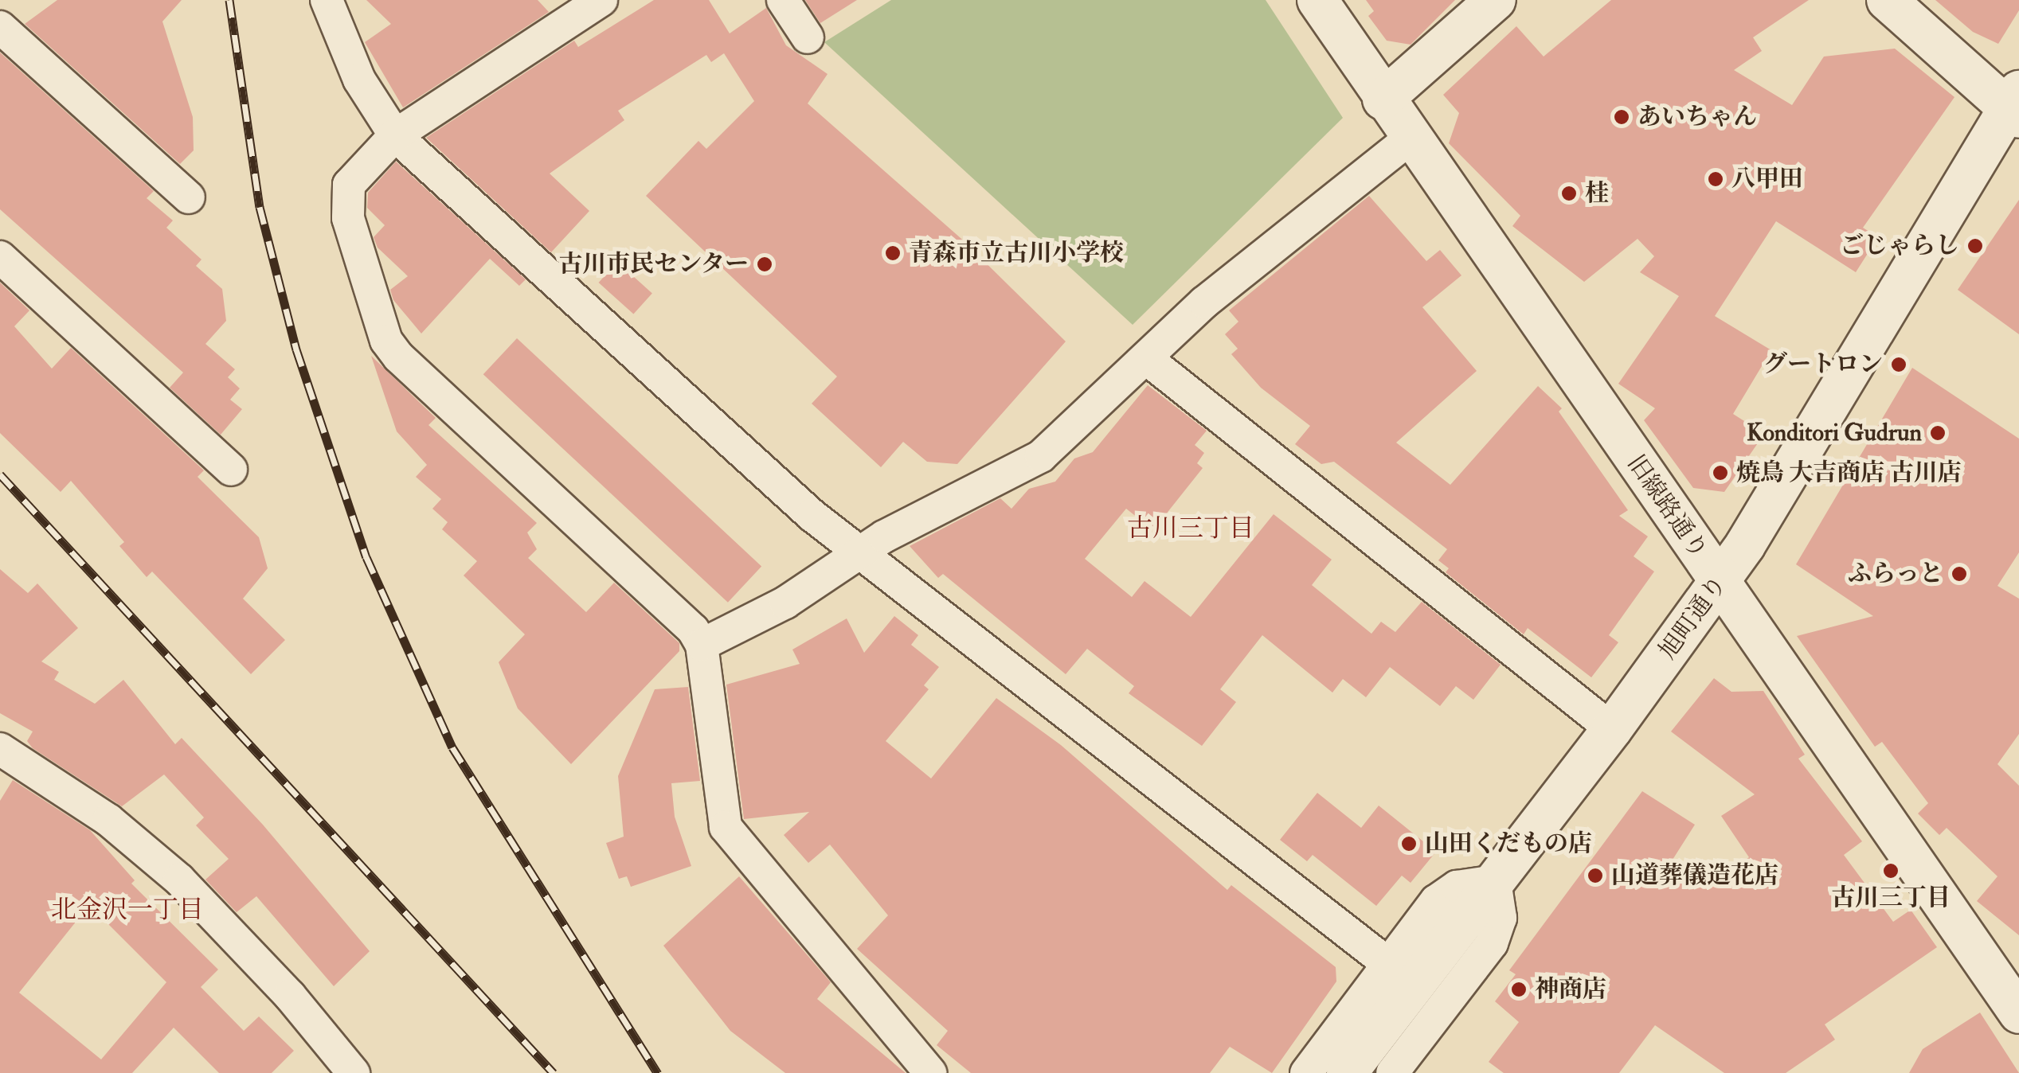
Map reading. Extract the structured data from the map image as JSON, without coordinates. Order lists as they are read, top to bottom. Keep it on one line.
{"streets":{"street":["旧線路通り","旭町通り"]},"crossings":[["旧線路通り","旭町通り"]],"districts":["古川三丁目","北金沢一丁目"],"places":["あいちゃん","八甲田","桂","ごじゃらし","青森市立古川小学校","古川市民センター","グートロン","Konditori Gudrun","焼鳥 大吉商店 古川店","ふらっと","山田くだもの店","古川三丁目","山道葬儀造花店","神商店"]}
